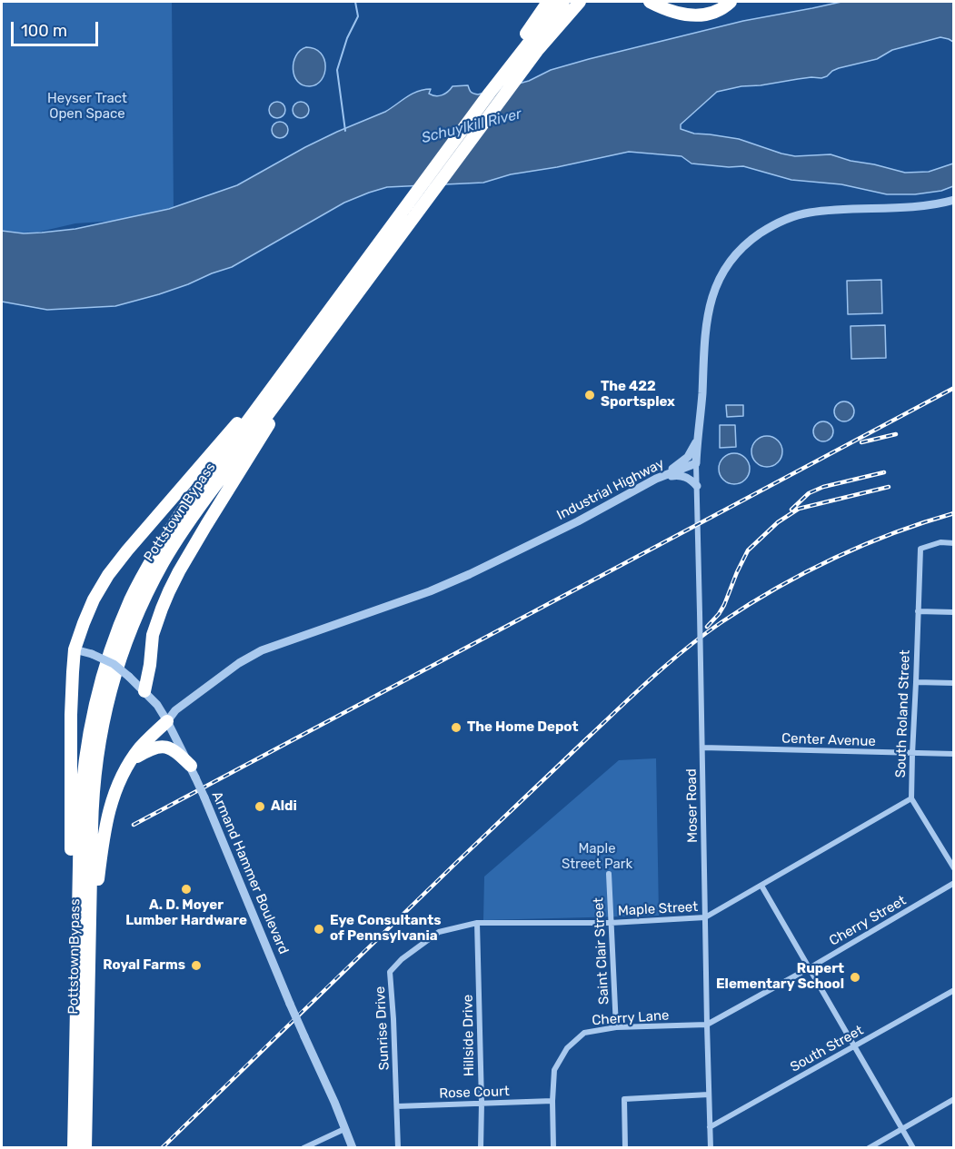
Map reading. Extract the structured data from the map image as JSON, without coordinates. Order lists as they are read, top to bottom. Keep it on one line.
{"streets":{"highway":["Pottstown Bypass"],"street":["Industrial Highway","South Roland Street","Center Avenue","Moser Road","Armand Hammer Boulevard","Maple Street","Cherry Street","Saint Clair Street","Cherry Lane","Sunrise Drive","Hillside Drive","South Street","Rose Court"]},"crossings":[["Industrial Highway","Moser Road"],["Industrial Highway","Armand Hammer Boulevard"],["South Roland Street","Center Avenue"],["South Roland Street","Maple Street"],["Center Avenue","Moser Road"],["Moser Road","Maple Street"],["Moser Road","Cherry Street"],["Moser Road","Cherry Lane"],["Moser Road","South Street"],["Maple Street","Saint Clair Street"],["Maple Street","Sunrise Drive"],["Maple Street","Hillside Drive"],["Cherry Street","Cherry Lane"],["Saint Clair Street","Cherry Lane"],["Cherry Lane","Rose Court"],["Sunrise Drive","Rose Court"],["Hillside Drive","Rose Court"]],"water":["Schuylkill River"],"parks":["Heyser Tract Open Space","Maple Street Park"],"places":["The 422 Sportsplex","The Home Depot","Aldi","A. D. Moyer Lumber Hardware","Eye Consultants of Pennsylvania","Royal Farms","Rupert Elementary School"],"scale_bar":"100 m"}
